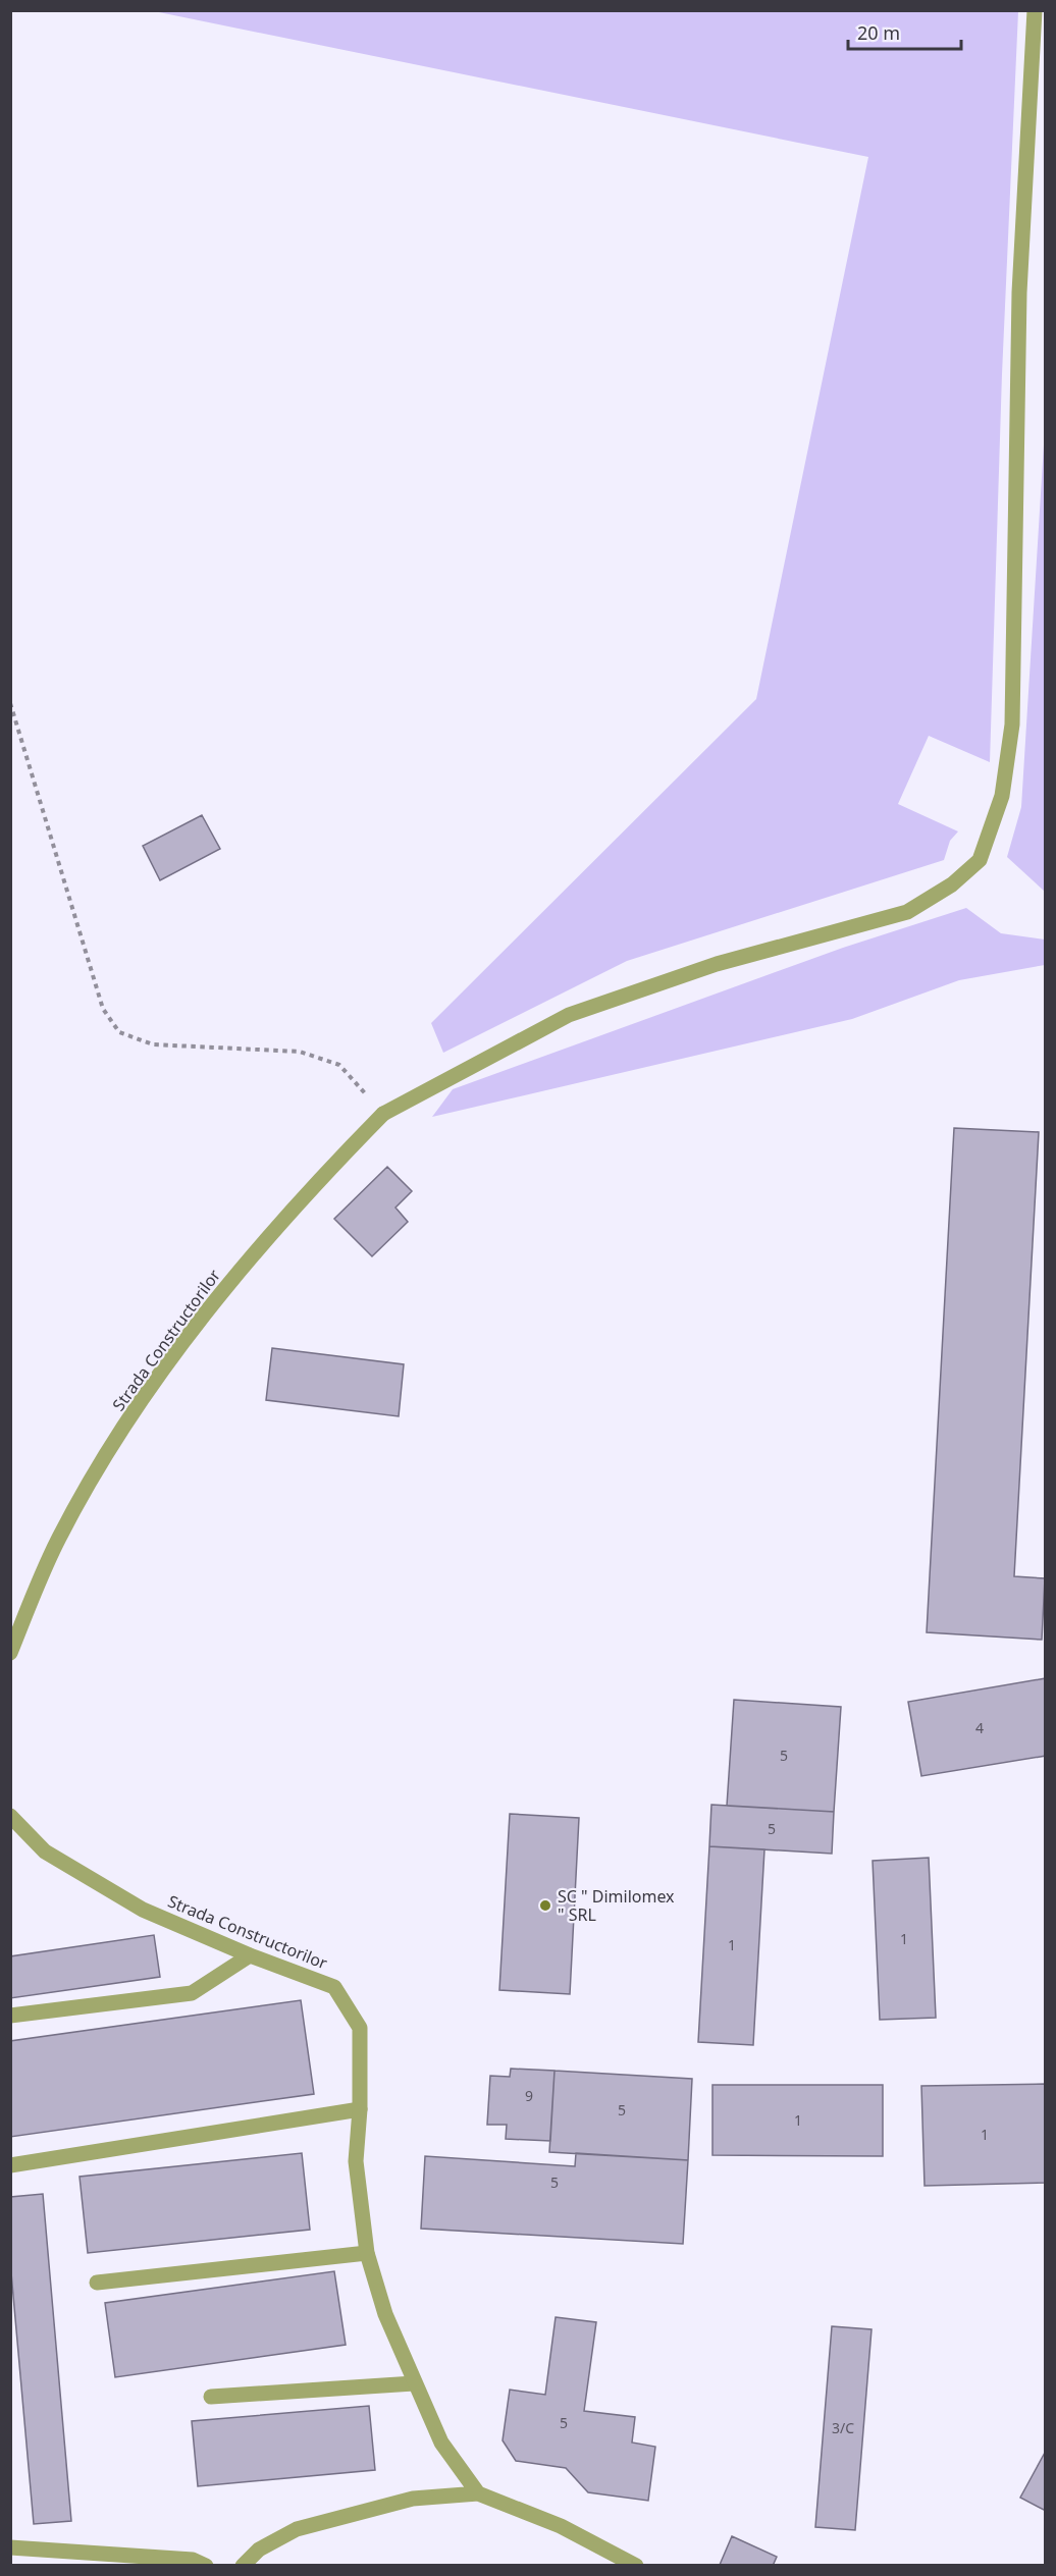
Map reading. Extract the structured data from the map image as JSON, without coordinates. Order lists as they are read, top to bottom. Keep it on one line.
{"streets":{"street":["Strada Constructorilor"]},"places":["SC \" Dimilomex \" SRL"],"house_numbers":["4","5","5","1","1","9","5","1","1","5","5","3/C"],"scale_bar":"20 m"}
